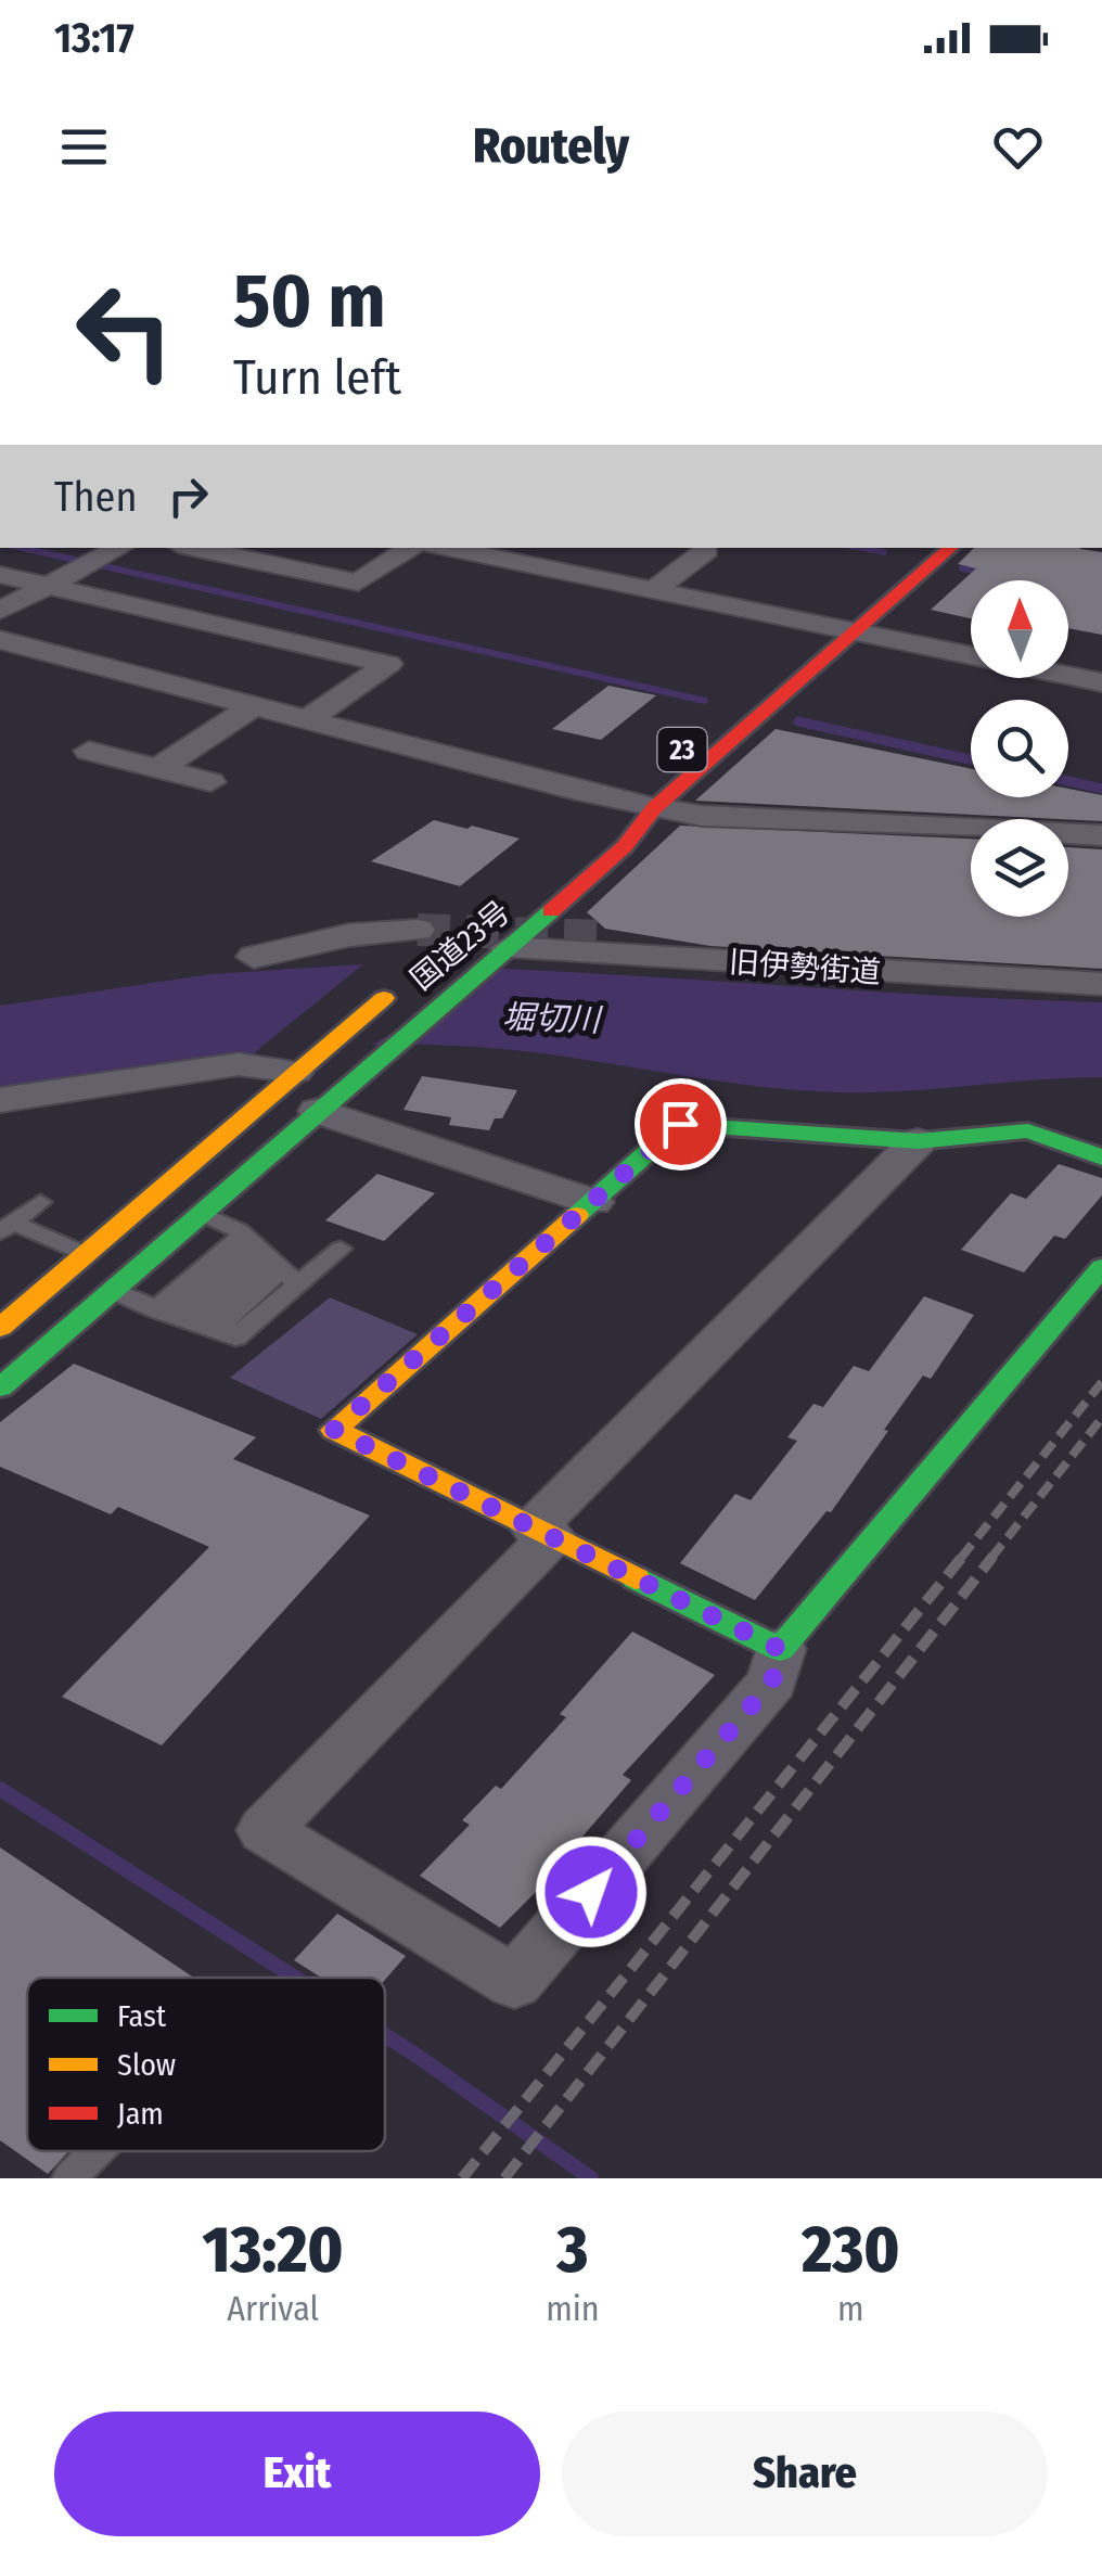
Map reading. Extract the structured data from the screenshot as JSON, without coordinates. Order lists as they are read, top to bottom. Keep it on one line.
{"streets":{"main road":["23","国道23号"],"street":["旧伊勢街道"]},"crossings":[["国道23号","旧伊勢街道"]],"water":["堀切川"],"legend":["Fast","Slow","Jam"],"north":"top","page":{"status":"13:17","header":"Routely","turn":["50 m","Turn left"],"then":"Then","eta":["13:20","Arrival","3","min","230","m"],"buttons":["Exit","Share"]}}
